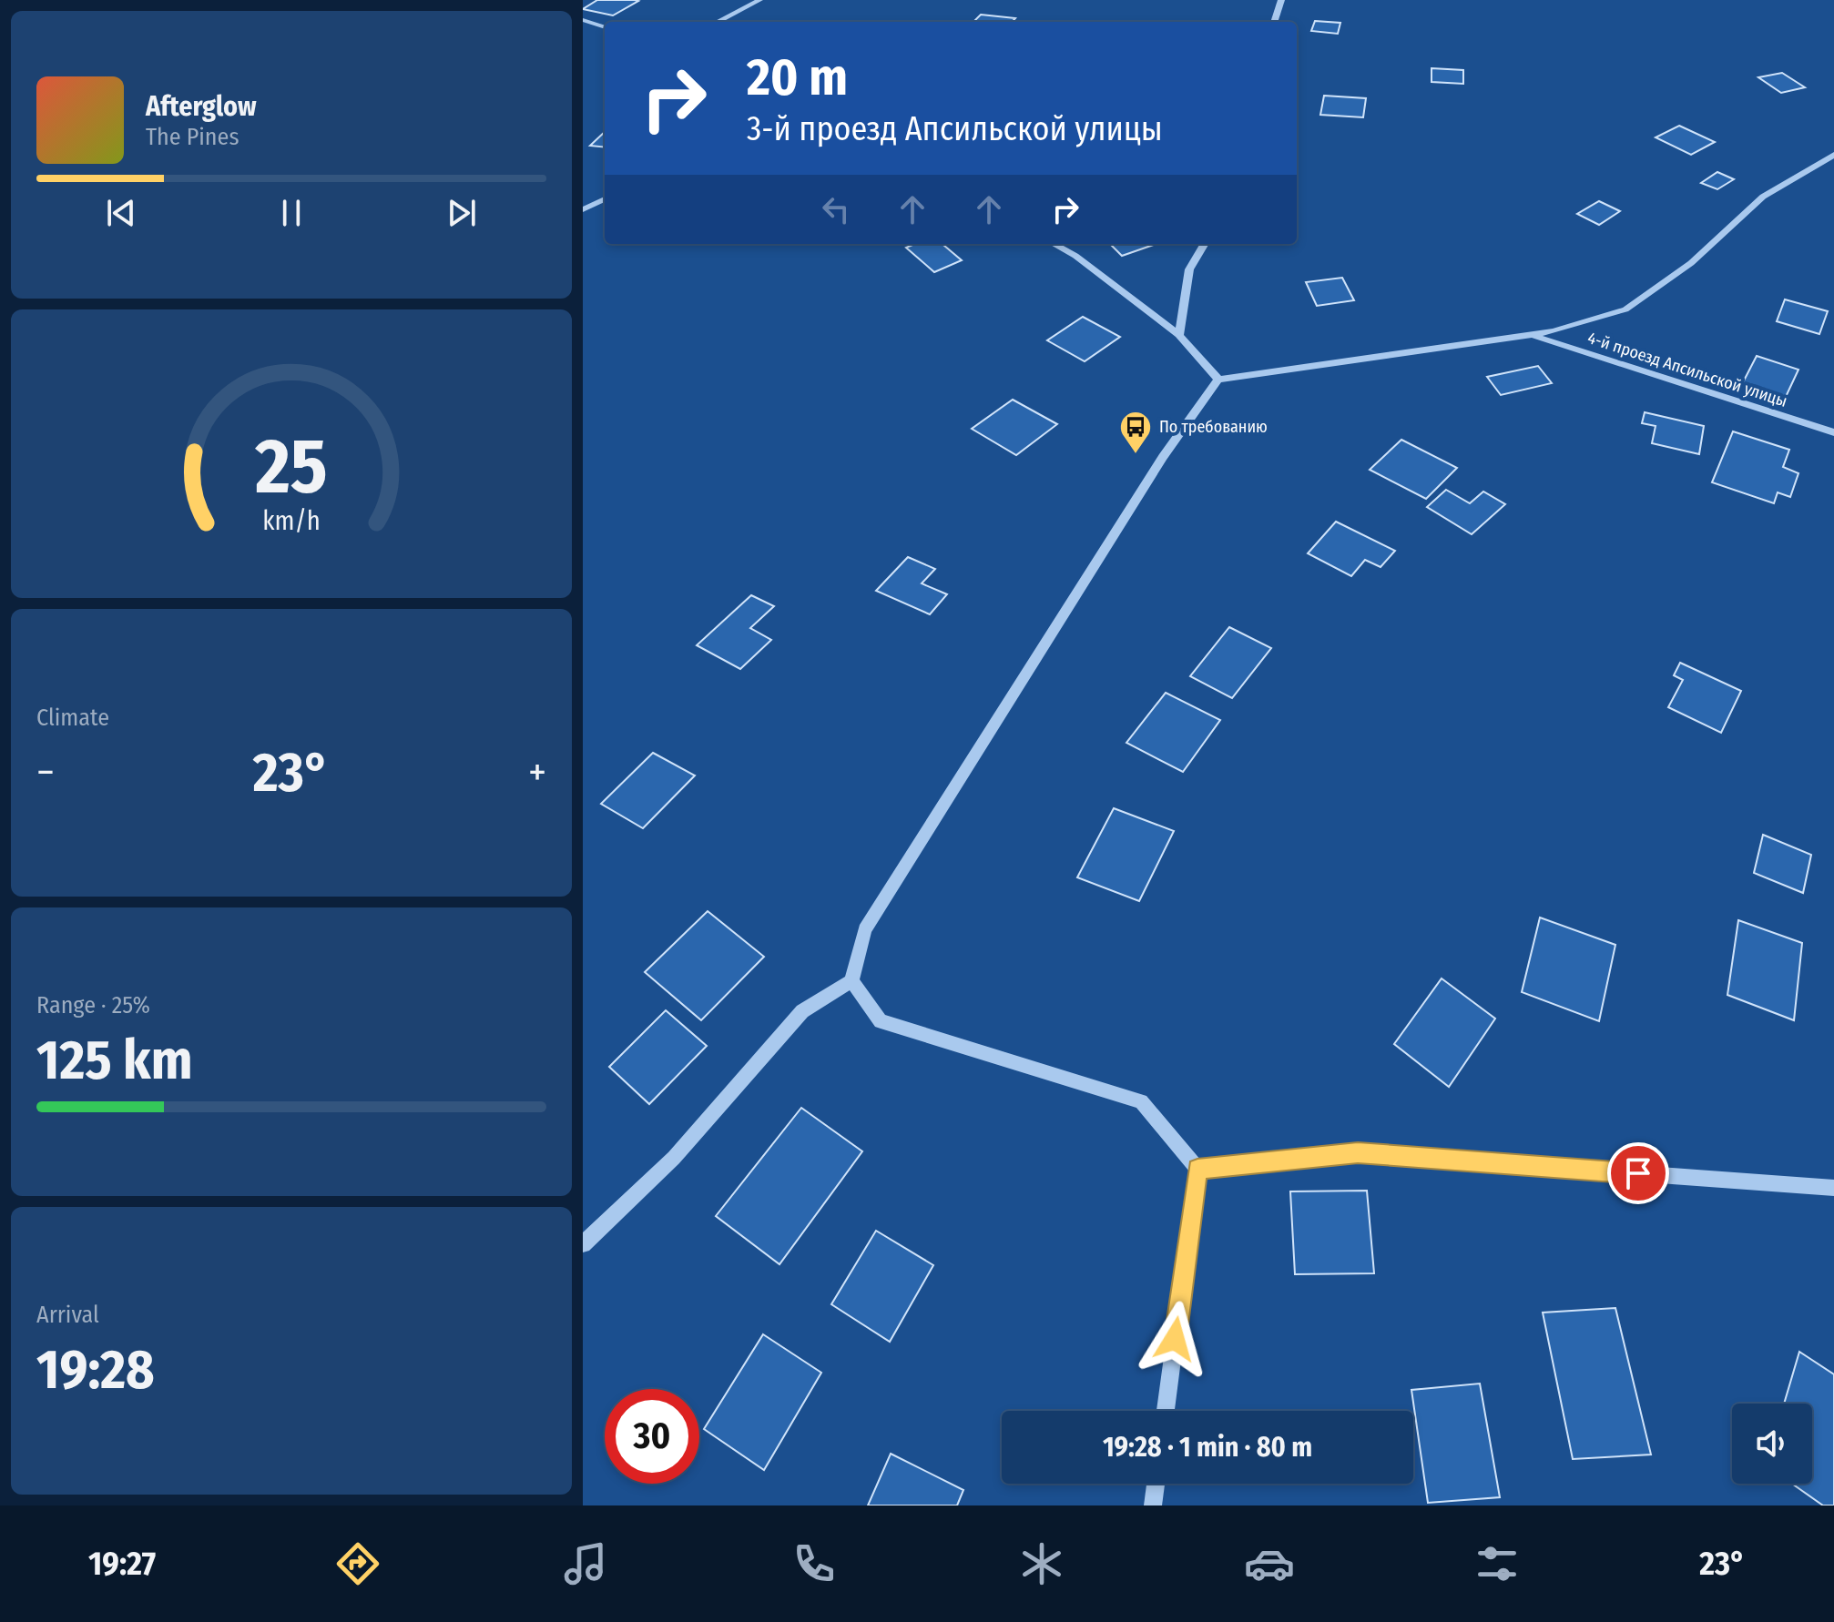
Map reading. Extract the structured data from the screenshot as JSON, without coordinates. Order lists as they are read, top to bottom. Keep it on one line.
{"streets":{"street":["4-й проезд Апсильской улицы"]},"places":{"bus stop":["По требованию"]},"page":{"turn":["20 m","3-й проезд Апсильской улицы"],"song":["Afterglow","The Pines"],"tile":["Climate",["Range · 25%","125 km"],["Arrival","19:28"]],"heat":["−","23°","+"],"limit":"30","trip":"19:28 · 1 min · 80 m","tabs":["19:27","23°"],"gauge":["25","km/h"]}}
